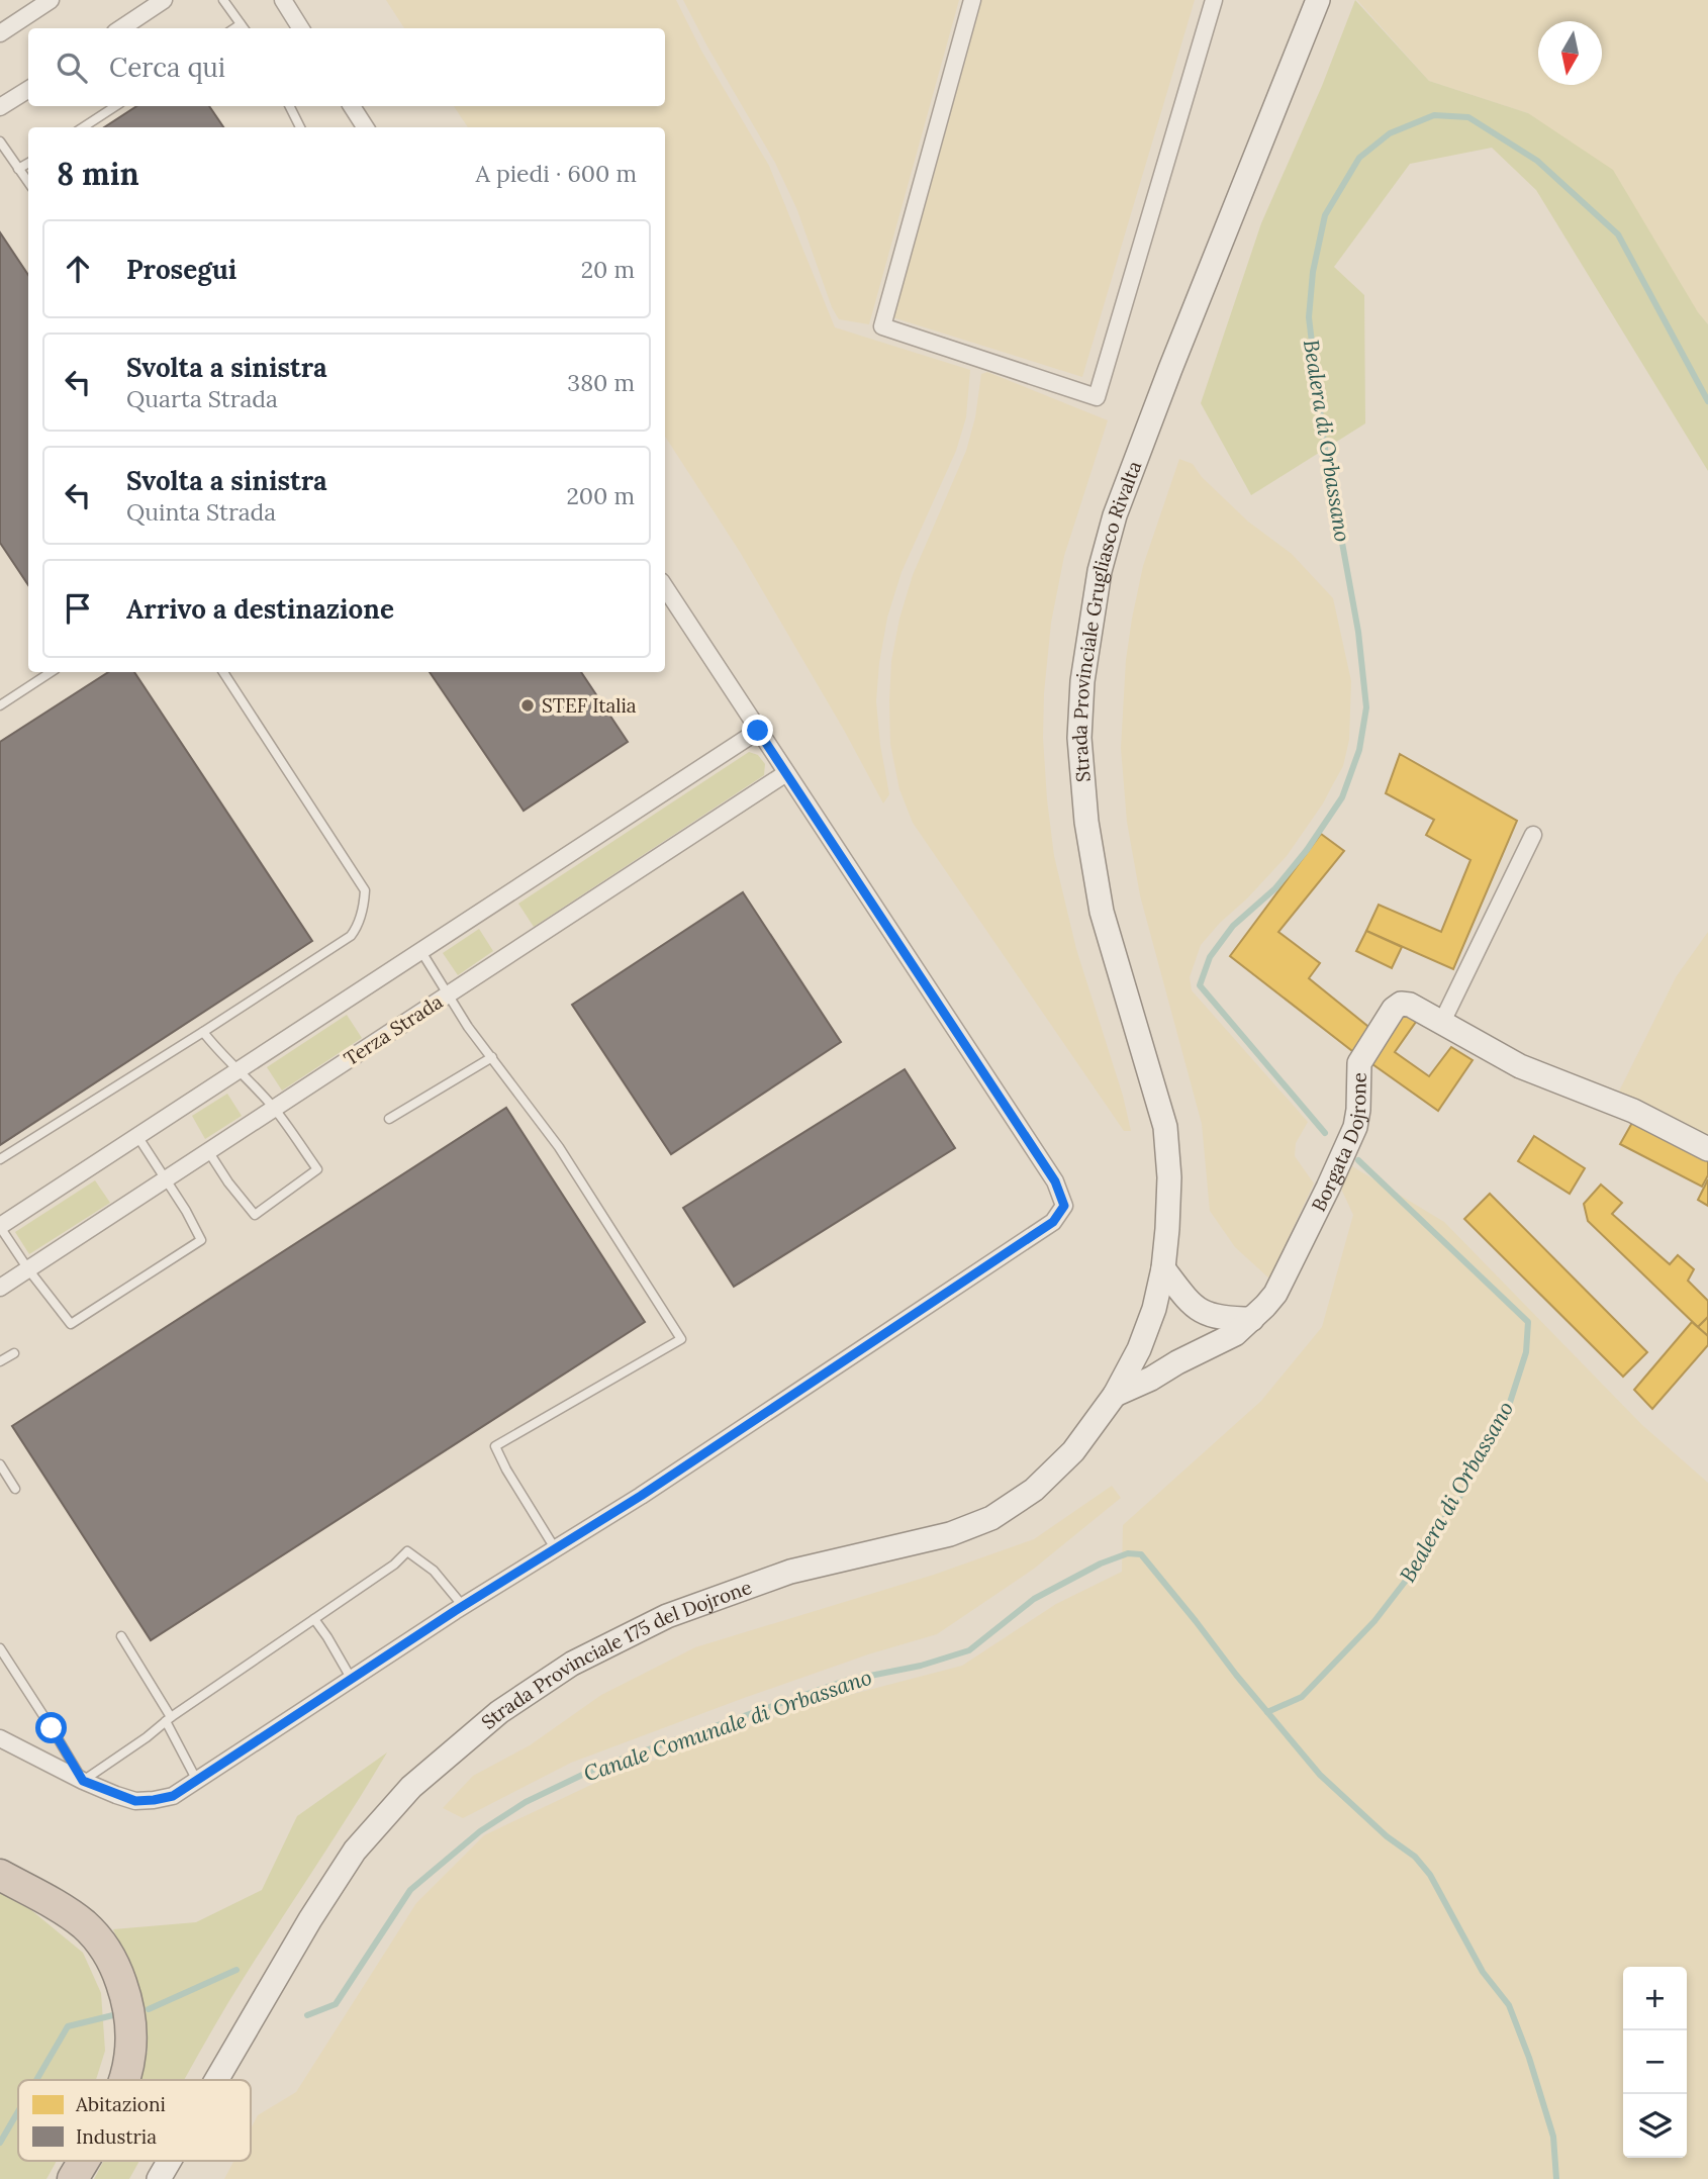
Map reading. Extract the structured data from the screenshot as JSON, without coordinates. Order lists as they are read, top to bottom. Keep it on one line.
{"streets":{"street":["Strada Provinciale Grugliasco Rivalta","Terza Strada","Borgata Dojrone","Strada Provinciale 175 del Dojrone"]},"crossings":[["Strada Provinciale Grugliasco Rivalta","Strada Provinciale 175 del Dojrone"],["Borgata Dojrone","Strada Provinciale 175 del Dojrone"]],"water":["Bealera di Orbassano","Canale Comunale di Orbassano"],"places":["STEF Italia"],"legend":["Abitazioni","Industria"],"north":"bottom","page":{"search":"Cerca qui","heading":["8 min","A piedi · 600 m"],"list":[["Prosegui","20 m"],["Svolta a sinistra","Quarta Strada","380 m"],["Svolta a sinistra","Quinta Strada","200 m"],"Arrivo a destinazione"],"map_buttons":["+","−"]}}
